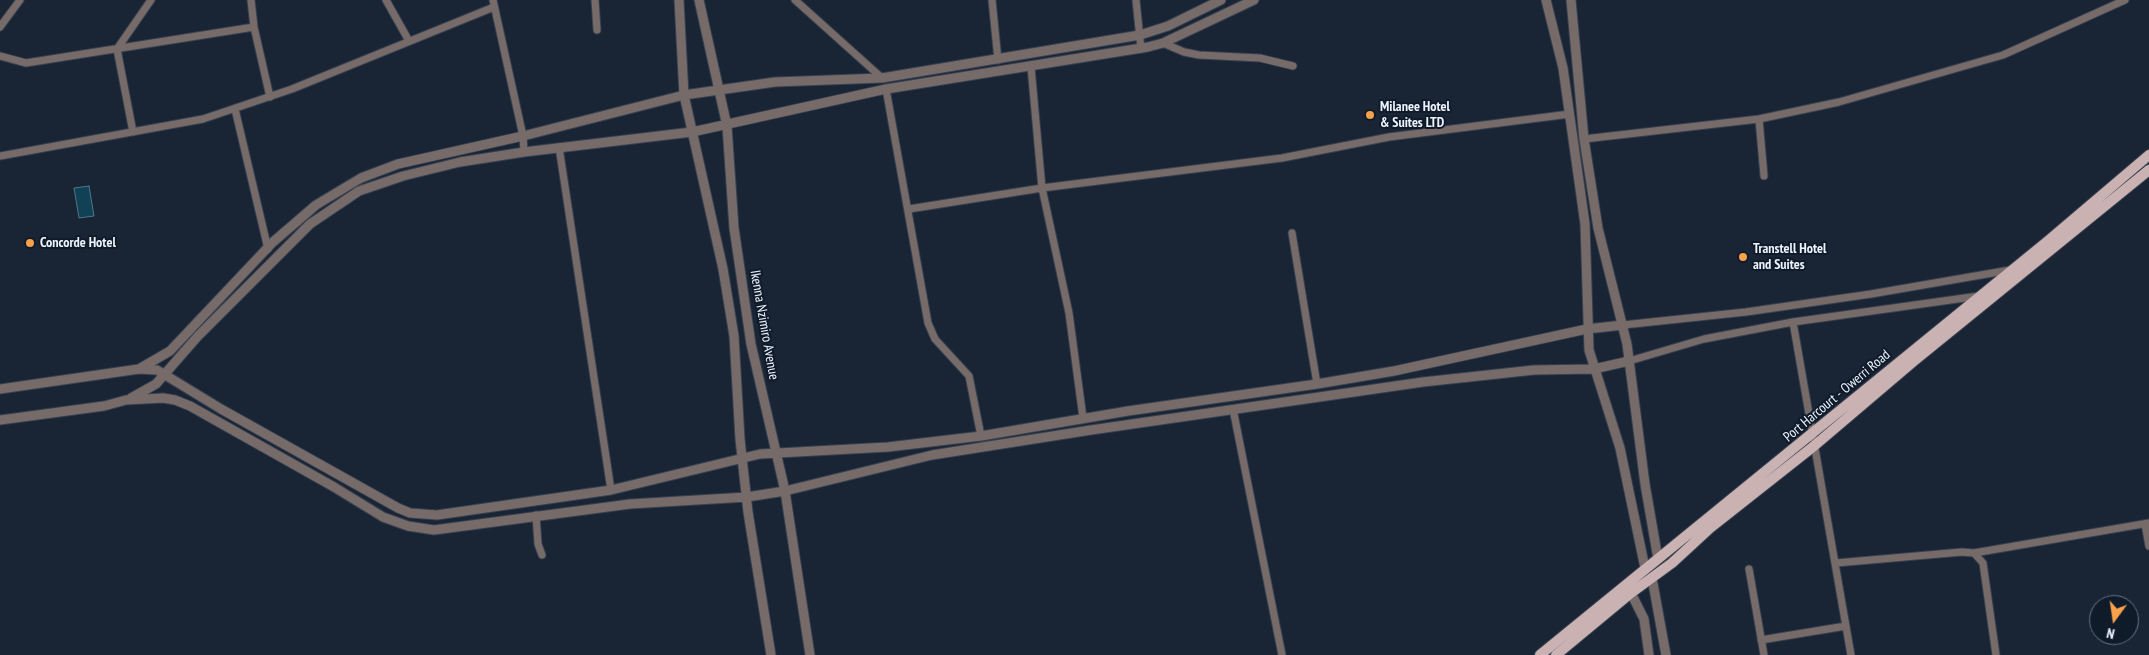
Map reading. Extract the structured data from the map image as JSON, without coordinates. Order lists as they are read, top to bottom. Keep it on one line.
{"streets":{"main road":["Port Harcourt - Owerri Road"],"street":["Ikenna Nzimiro Avenue"]},"places":["Milanee Hotel & Suites LTD","Concorde Hotel","Transtell Hotel and Suites"],"north":"bottom"}
